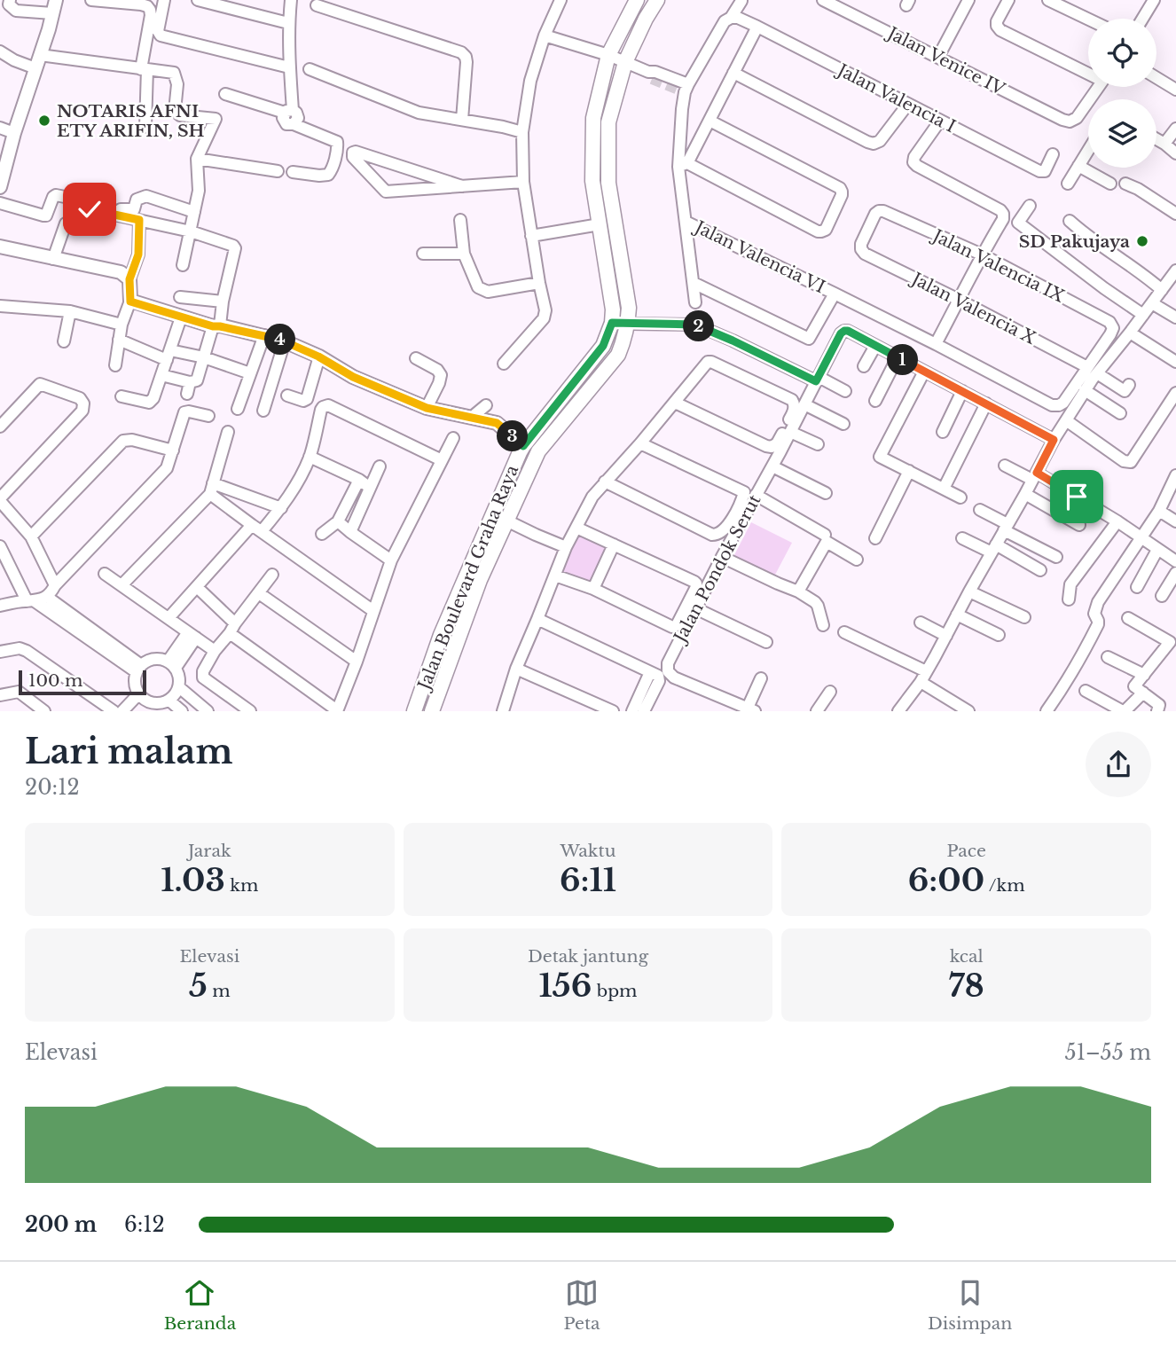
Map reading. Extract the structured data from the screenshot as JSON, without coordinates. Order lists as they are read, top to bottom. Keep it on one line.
{"streets":{"main road":["Jalan Boulevard Graha Raya"],"street":["Jalan Venice IV","Jalan Valencia I","Jalan Valencia VI","Jalan Valencia IX","Jalan Valencia X","Jalan Pondok Serut"]},"crossings":[["Jalan Valencia VI","Jalan Valencia IX"],["Jalan Valencia VI","Jalan Valencia X"],["Jalan Valencia IX","Jalan Valencia X"]],"places":["NOTARIS AFNI ETY ARIFIN, SH","SD Pakujaya"],"scale_bar":"100 m","page":{"pins":["2","4","1","3"],"scale":"100 m","heading":["Lari malam","20:12"],"stats":[["Jarak","1.03 km"],["Waktu","6:11"],["Pace","6:00 /km"],["Elevasi","5 m"],["Detak jantung","156 bpm"],["kcal","78"]],"chart":["Elevasi","51–55 m"],"list":[{"name":"200 m","note":"6:12"}],"tabs":["Beranda","Peta","Disimpan"]}}
